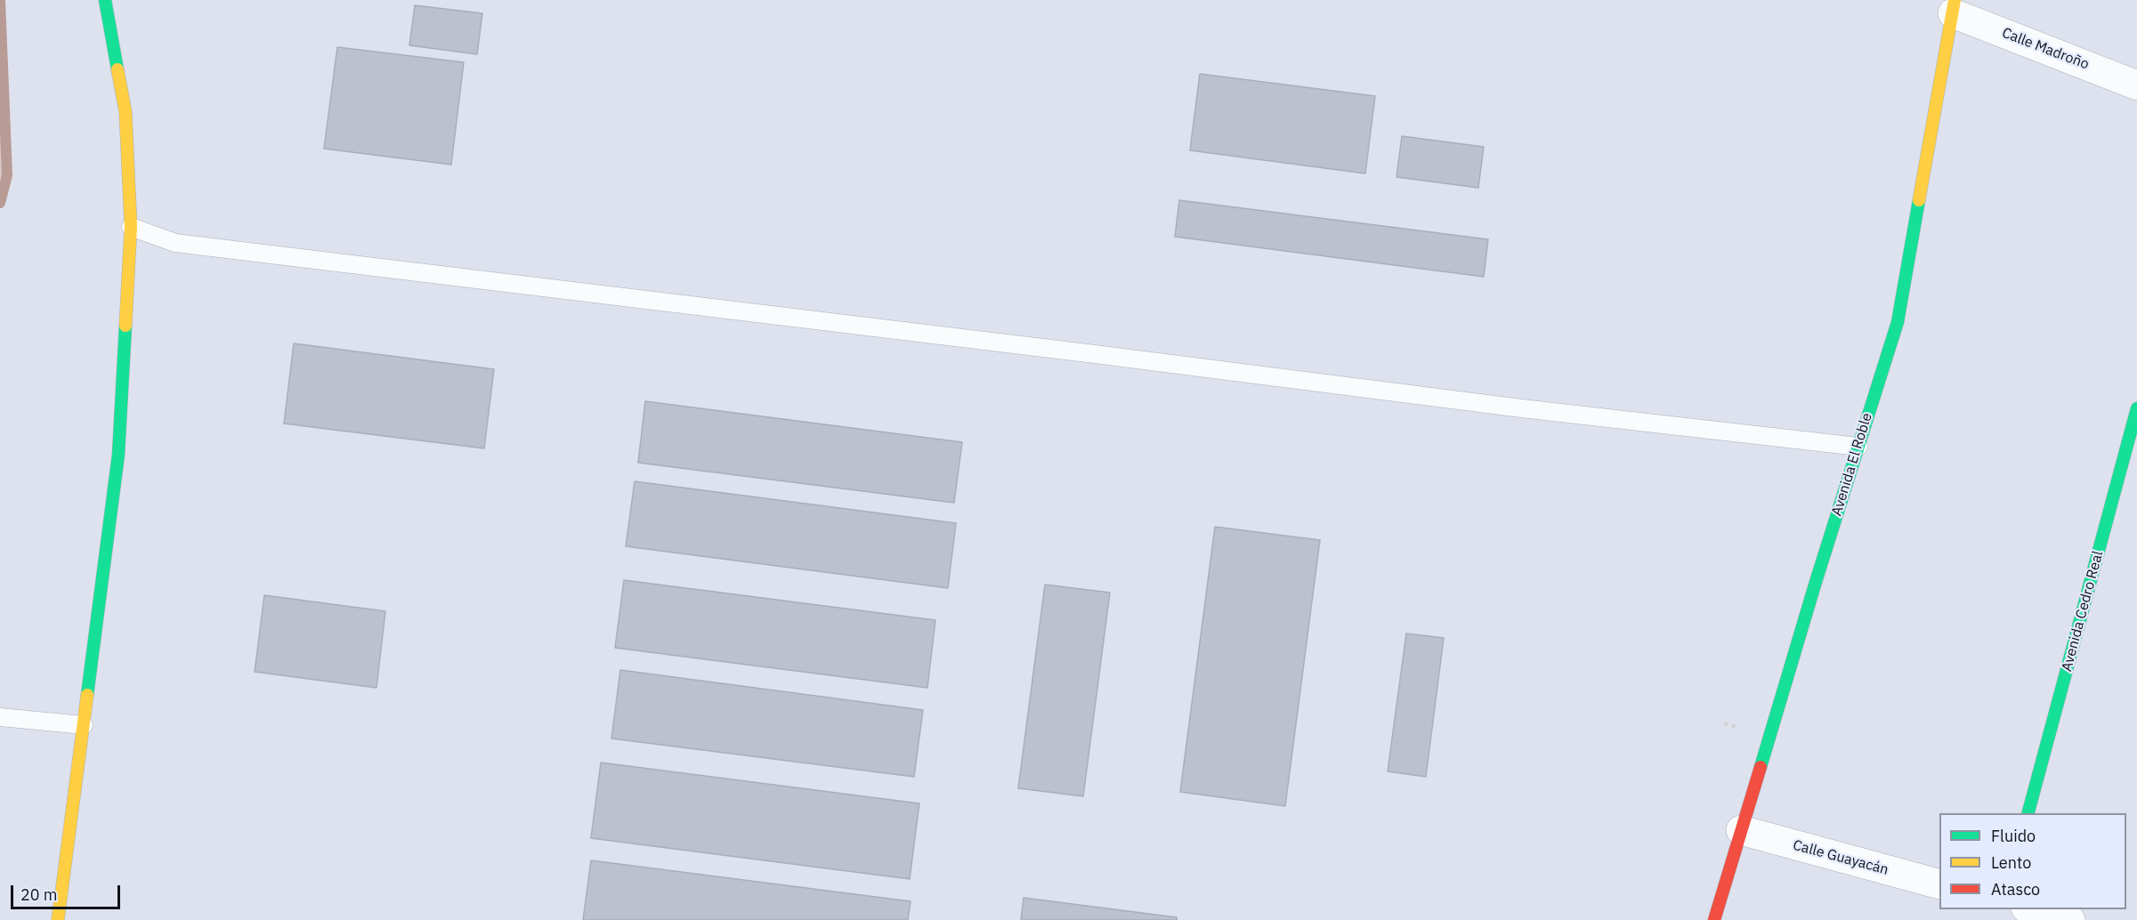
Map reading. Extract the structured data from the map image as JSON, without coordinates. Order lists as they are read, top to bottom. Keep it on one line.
{"streets":{"street":["Calle Madroño","Avenida El Roble","Avenida Cedro Real","Calle Guayacán"]},"crossings":[["Calle Madroño","Avenida El Roble"],["Avenida El Roble","Calle Guayacán"]],"legend":["Fluido","Lento","Atasco"],"scale_bar":"20 m"}
